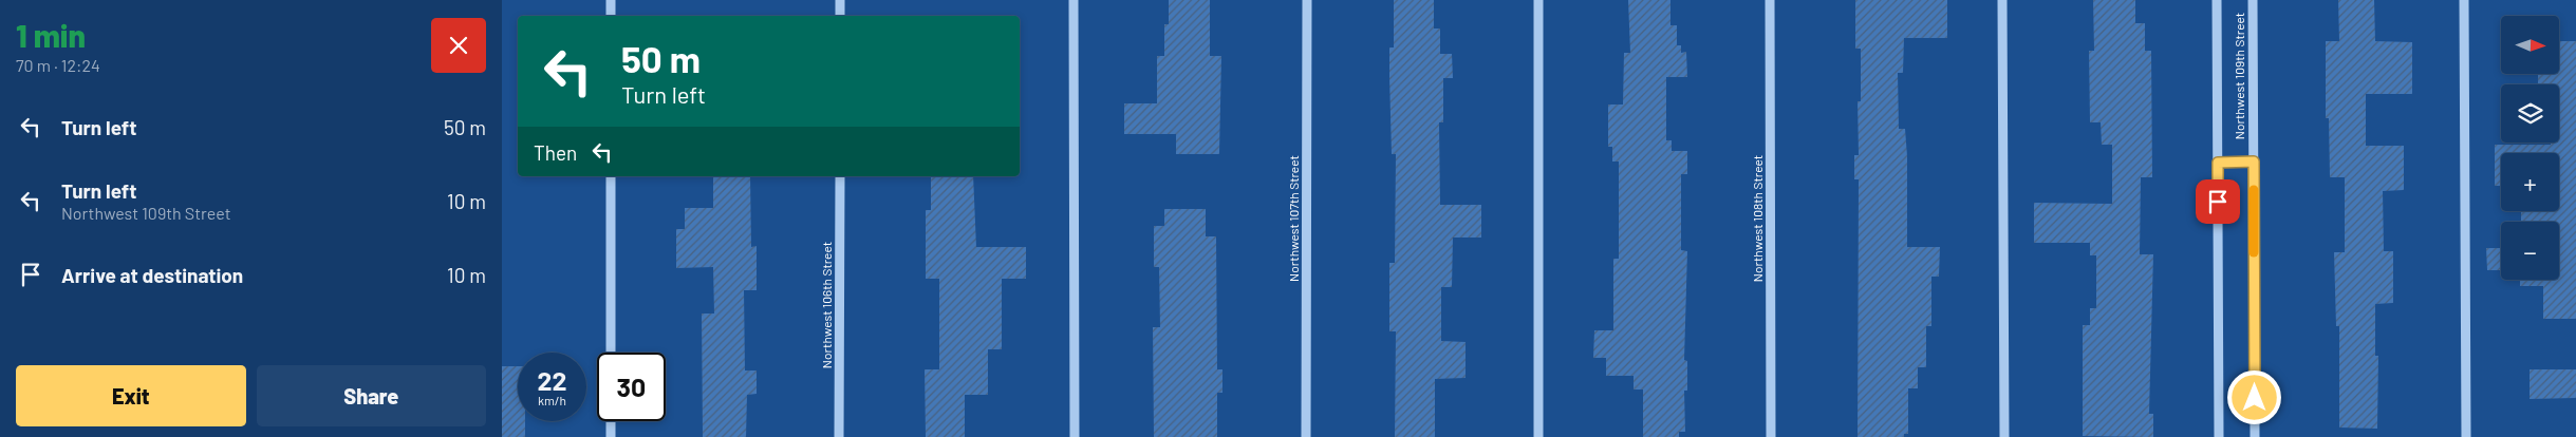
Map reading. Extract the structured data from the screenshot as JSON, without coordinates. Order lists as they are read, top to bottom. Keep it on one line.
{"streets":{"street":["Northwest 109th Street","Northwest 107th Street","Northwest 108th Street","Northwest 106th Street"]},"north":"right","page":{"heading":["1 min","70 m · 12:24"],"map_buttons":["+","−"],"turn":["50 m","Turn left"],"list":[{"name":"Turn left","value":"50 m"},{"name":"Turn left","note":"Northwest 109th Street","value":"10 m"},{"name":"Arrive at destination","value":"10 m"}],"then":"Then","speed":"22 km/h","limit":"30","buttons":["Exit","Share"]}}
